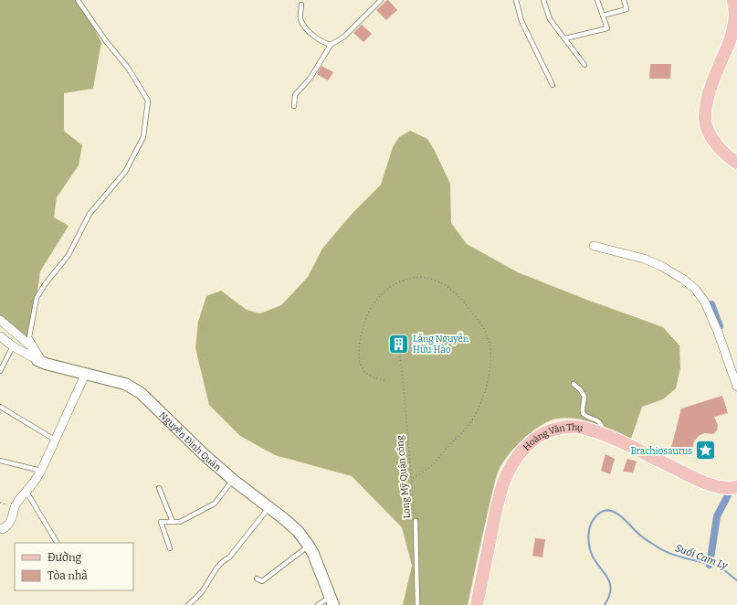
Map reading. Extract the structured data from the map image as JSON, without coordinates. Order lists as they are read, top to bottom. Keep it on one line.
{"streets":{"main road":["Hoàng Văn Thụ"],"street":["Nguyễn Đình Quân"],"lane":["Long Mỹ Quận công"]},"water":["Suối Cam Ly"],"places":{"building":["Lăng Nguyễn Hữu Hào"],"place":["Brachiosaurus"]},"legend":["Đường","Tòa nhà"]}
